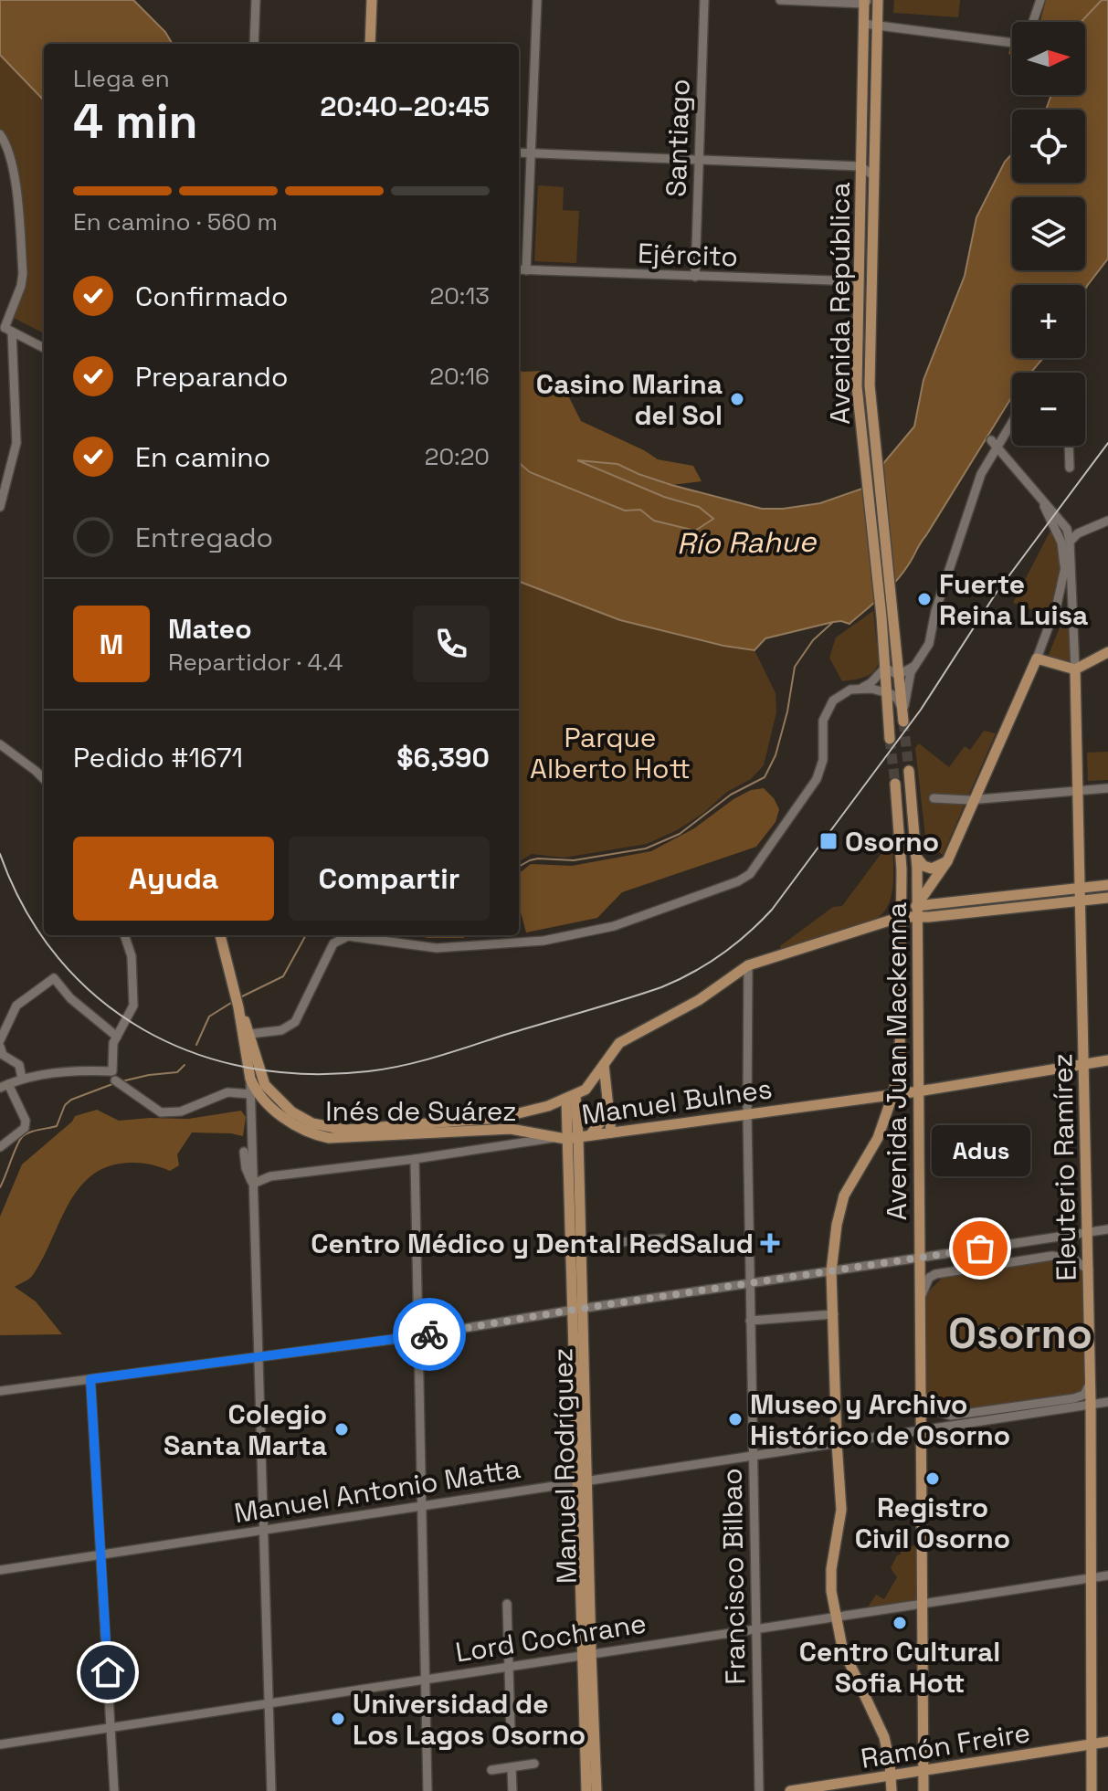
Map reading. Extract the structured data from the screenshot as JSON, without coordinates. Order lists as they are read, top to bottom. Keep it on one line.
{"streets":{"main road":["Avenida República","Avenida Juan Mackenna","Manuel Bulnes","Inés de Suárez","Eleuterio Ramírez","Manuel Rodríguez","Ramón Freire"],"street":["Santiago","Ejército","Manuel Antonio Matta","Francisco Bilbao","Lord Cochrane"]},"crossings":[["Santiago","Ejército"],["Ejército","Avenida República"],["Avenida Juan Mackenna","Manuel Bulnes"],["Avenida Juan Mackenna","Eleuterio Ramírez"],["Avenida Juan Mackenna","Manuel Antonio Matta"],["Avenida Juan Mackenna","Lord Cochrane"],["Avenida Juan Mackenna","Ramón Freire"],["Manuel Bulnes","Inés de Suárez"],["Manuel Bulnes","Eleuterio Ramírez"],["Manuel Bulnes","Manuel Rodríguez"],["Manuel Bulnes","Francisco Bilbao"],["Inés de Suárez","Manuel Rodríguez"],["Eleuterio Ramírez","Manuel Antonio Matta"],["Eleuterio Ramírez","Lord Cochrane"],["Eleuterio Ramírez","Ramón Freire"],["Manuel Rodríguez","Manuel Antonio Matta"],["Manuel Rodríguez","Lord Cochrane"],["Manuel Antonio Matta","Francisco Bilbao"],["Francisco Bilbao","Lord Cochrane"]],"districts":["Osorno"],"water":["Río Rahue"],"parks":["Parque Alberto Hott"],"places":{"other":["Casino Marina del Sol","Fuerte Reina Luisa","Adus","Museo y Archivo Histórico de Osorno","Colegio Santa Marta","Registro Civil Osorno","Centro Cultural Sofia Hott","Universidad de Los Lagos Osorno"],"transit":["Osorno"],"health":["Centro Médico y Dental RedSalud"]},"north":"right","page":{"map_buttons":["+","−"],"heading":["4 min","Llega en","20:40–20:45"],"panel":["Mateo","Repartidor · 4.4","Pedido #1671","$6,390"],"bar":"En camino · 560 m","list":[["Confirmado","20:13"],["Preparando","20:16"],["En camino","20:20"],"Entregado"],"round":"M","buttons":["Ayuda","Compartir"],"bubble":"Adus"}}
